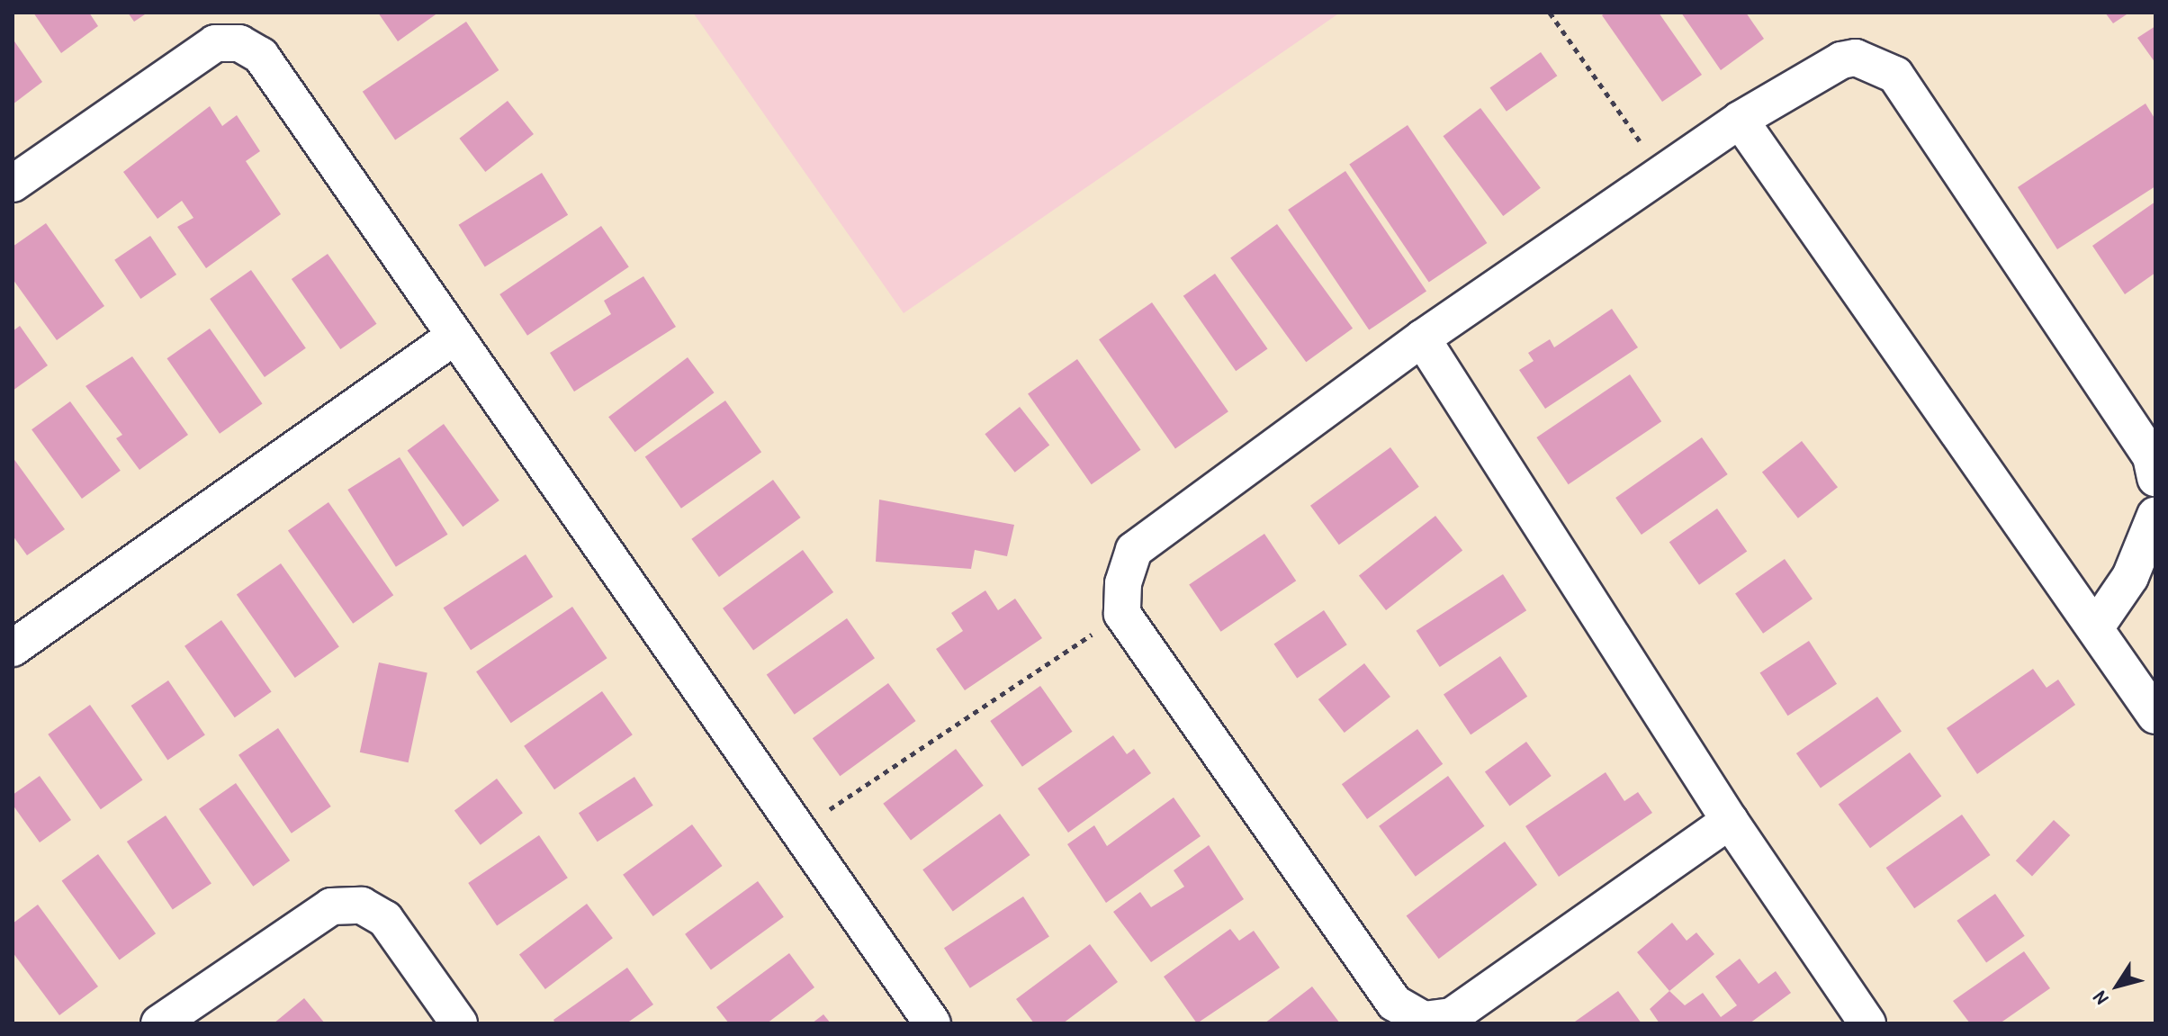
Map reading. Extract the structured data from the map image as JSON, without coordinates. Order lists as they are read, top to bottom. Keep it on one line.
{"north":"bottom left"}
